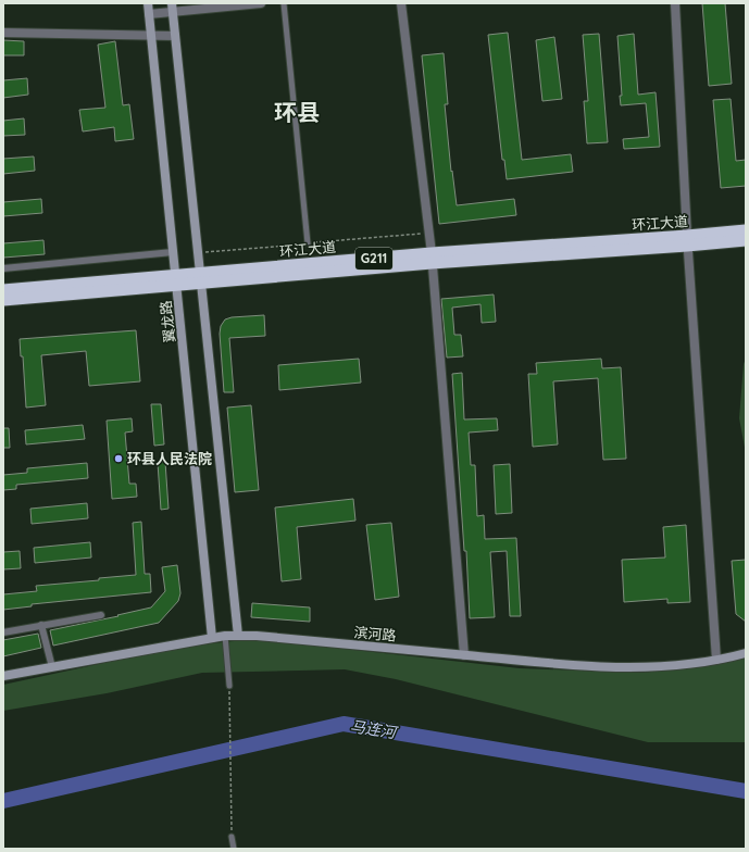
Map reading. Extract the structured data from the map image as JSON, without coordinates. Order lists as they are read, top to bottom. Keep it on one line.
{"streets":{"highway":["环江大道","G211"],"main road":["翼龙路","滨河路"]},"crossings":[["环江大道","翼龙路"],["翼龙路","滨河路"]],"districts":["环县"],"water":["马连河"],"places":["环县人民法院"]}
